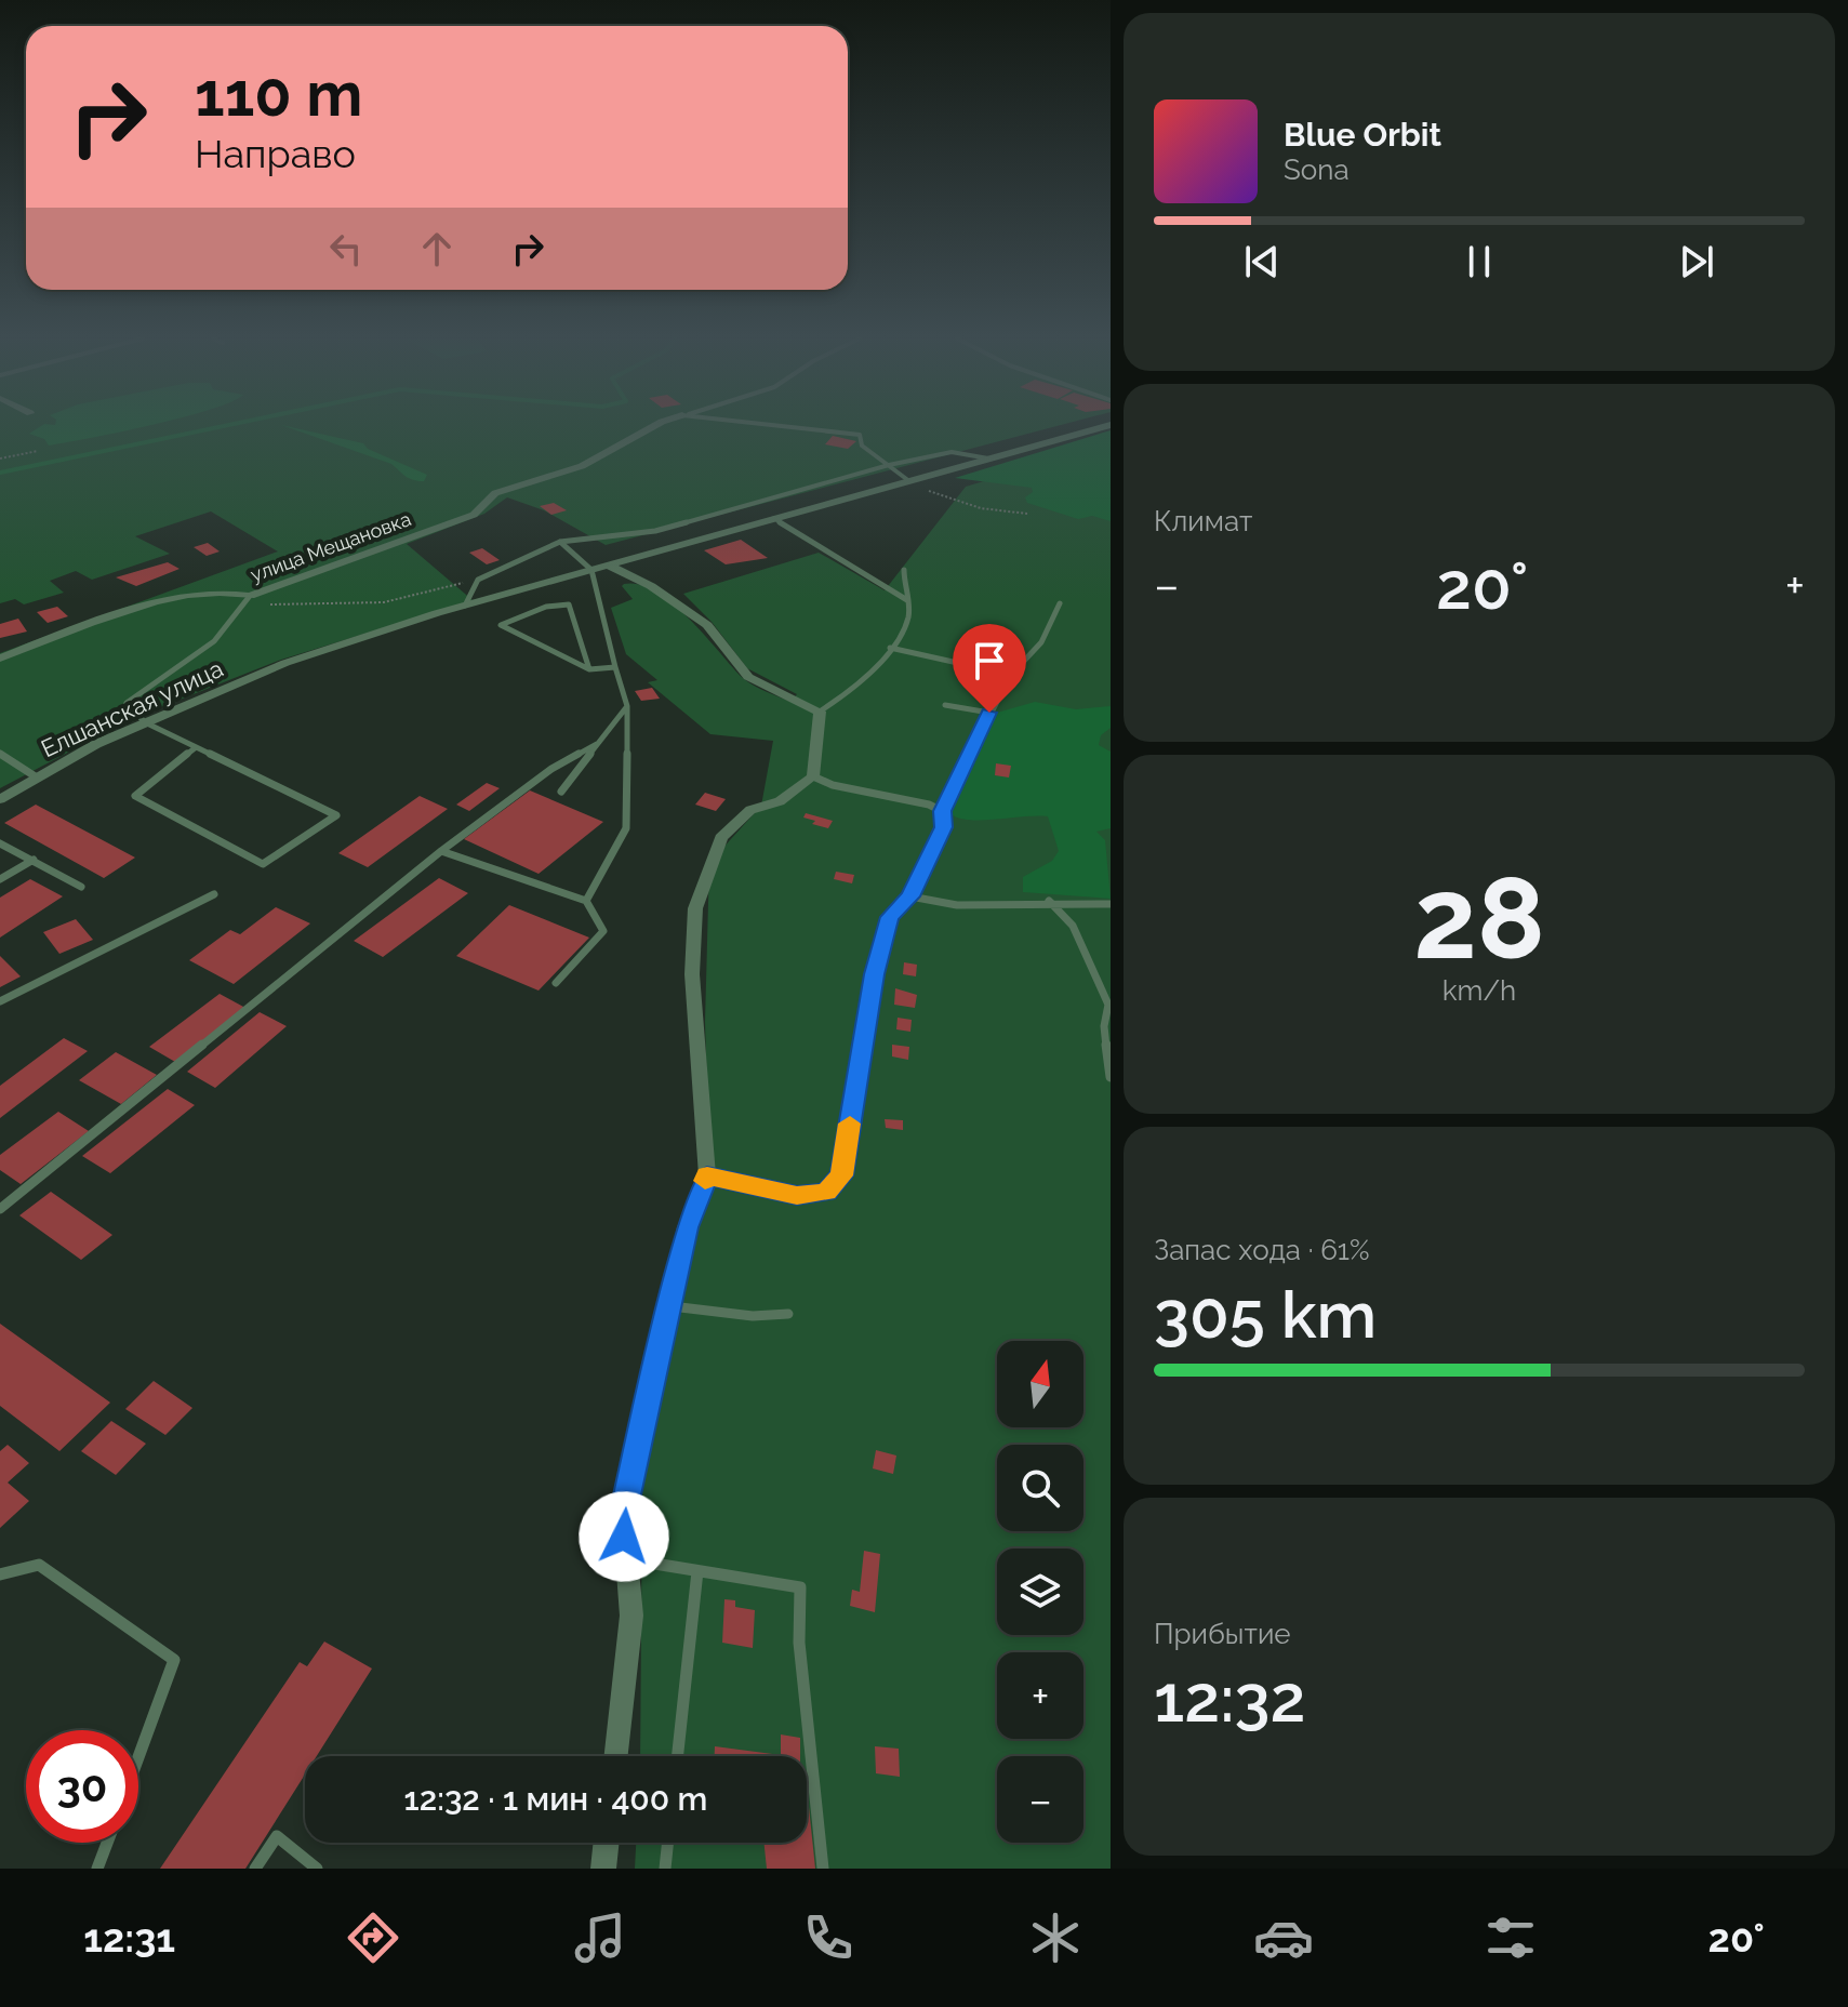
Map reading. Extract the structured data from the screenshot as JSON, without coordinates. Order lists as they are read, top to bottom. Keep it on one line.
{"streets":{"street":["улица Мещановка","Елшанская улица"]},"north":"top","page":{"turn":["110 m","Направо"],"song":["Blue Orbit","Sona"],"tile":["Климат",["28","km/h"],["Запас хода · 61%","305 km"],["Прибытие","12:32"]],"heat":["−","20°","+"],"map_buttons":["+","−"],"limit":"30","trip":"12:32 · 1 мин · 400 m","tabs":["12:31","20°"]}}
